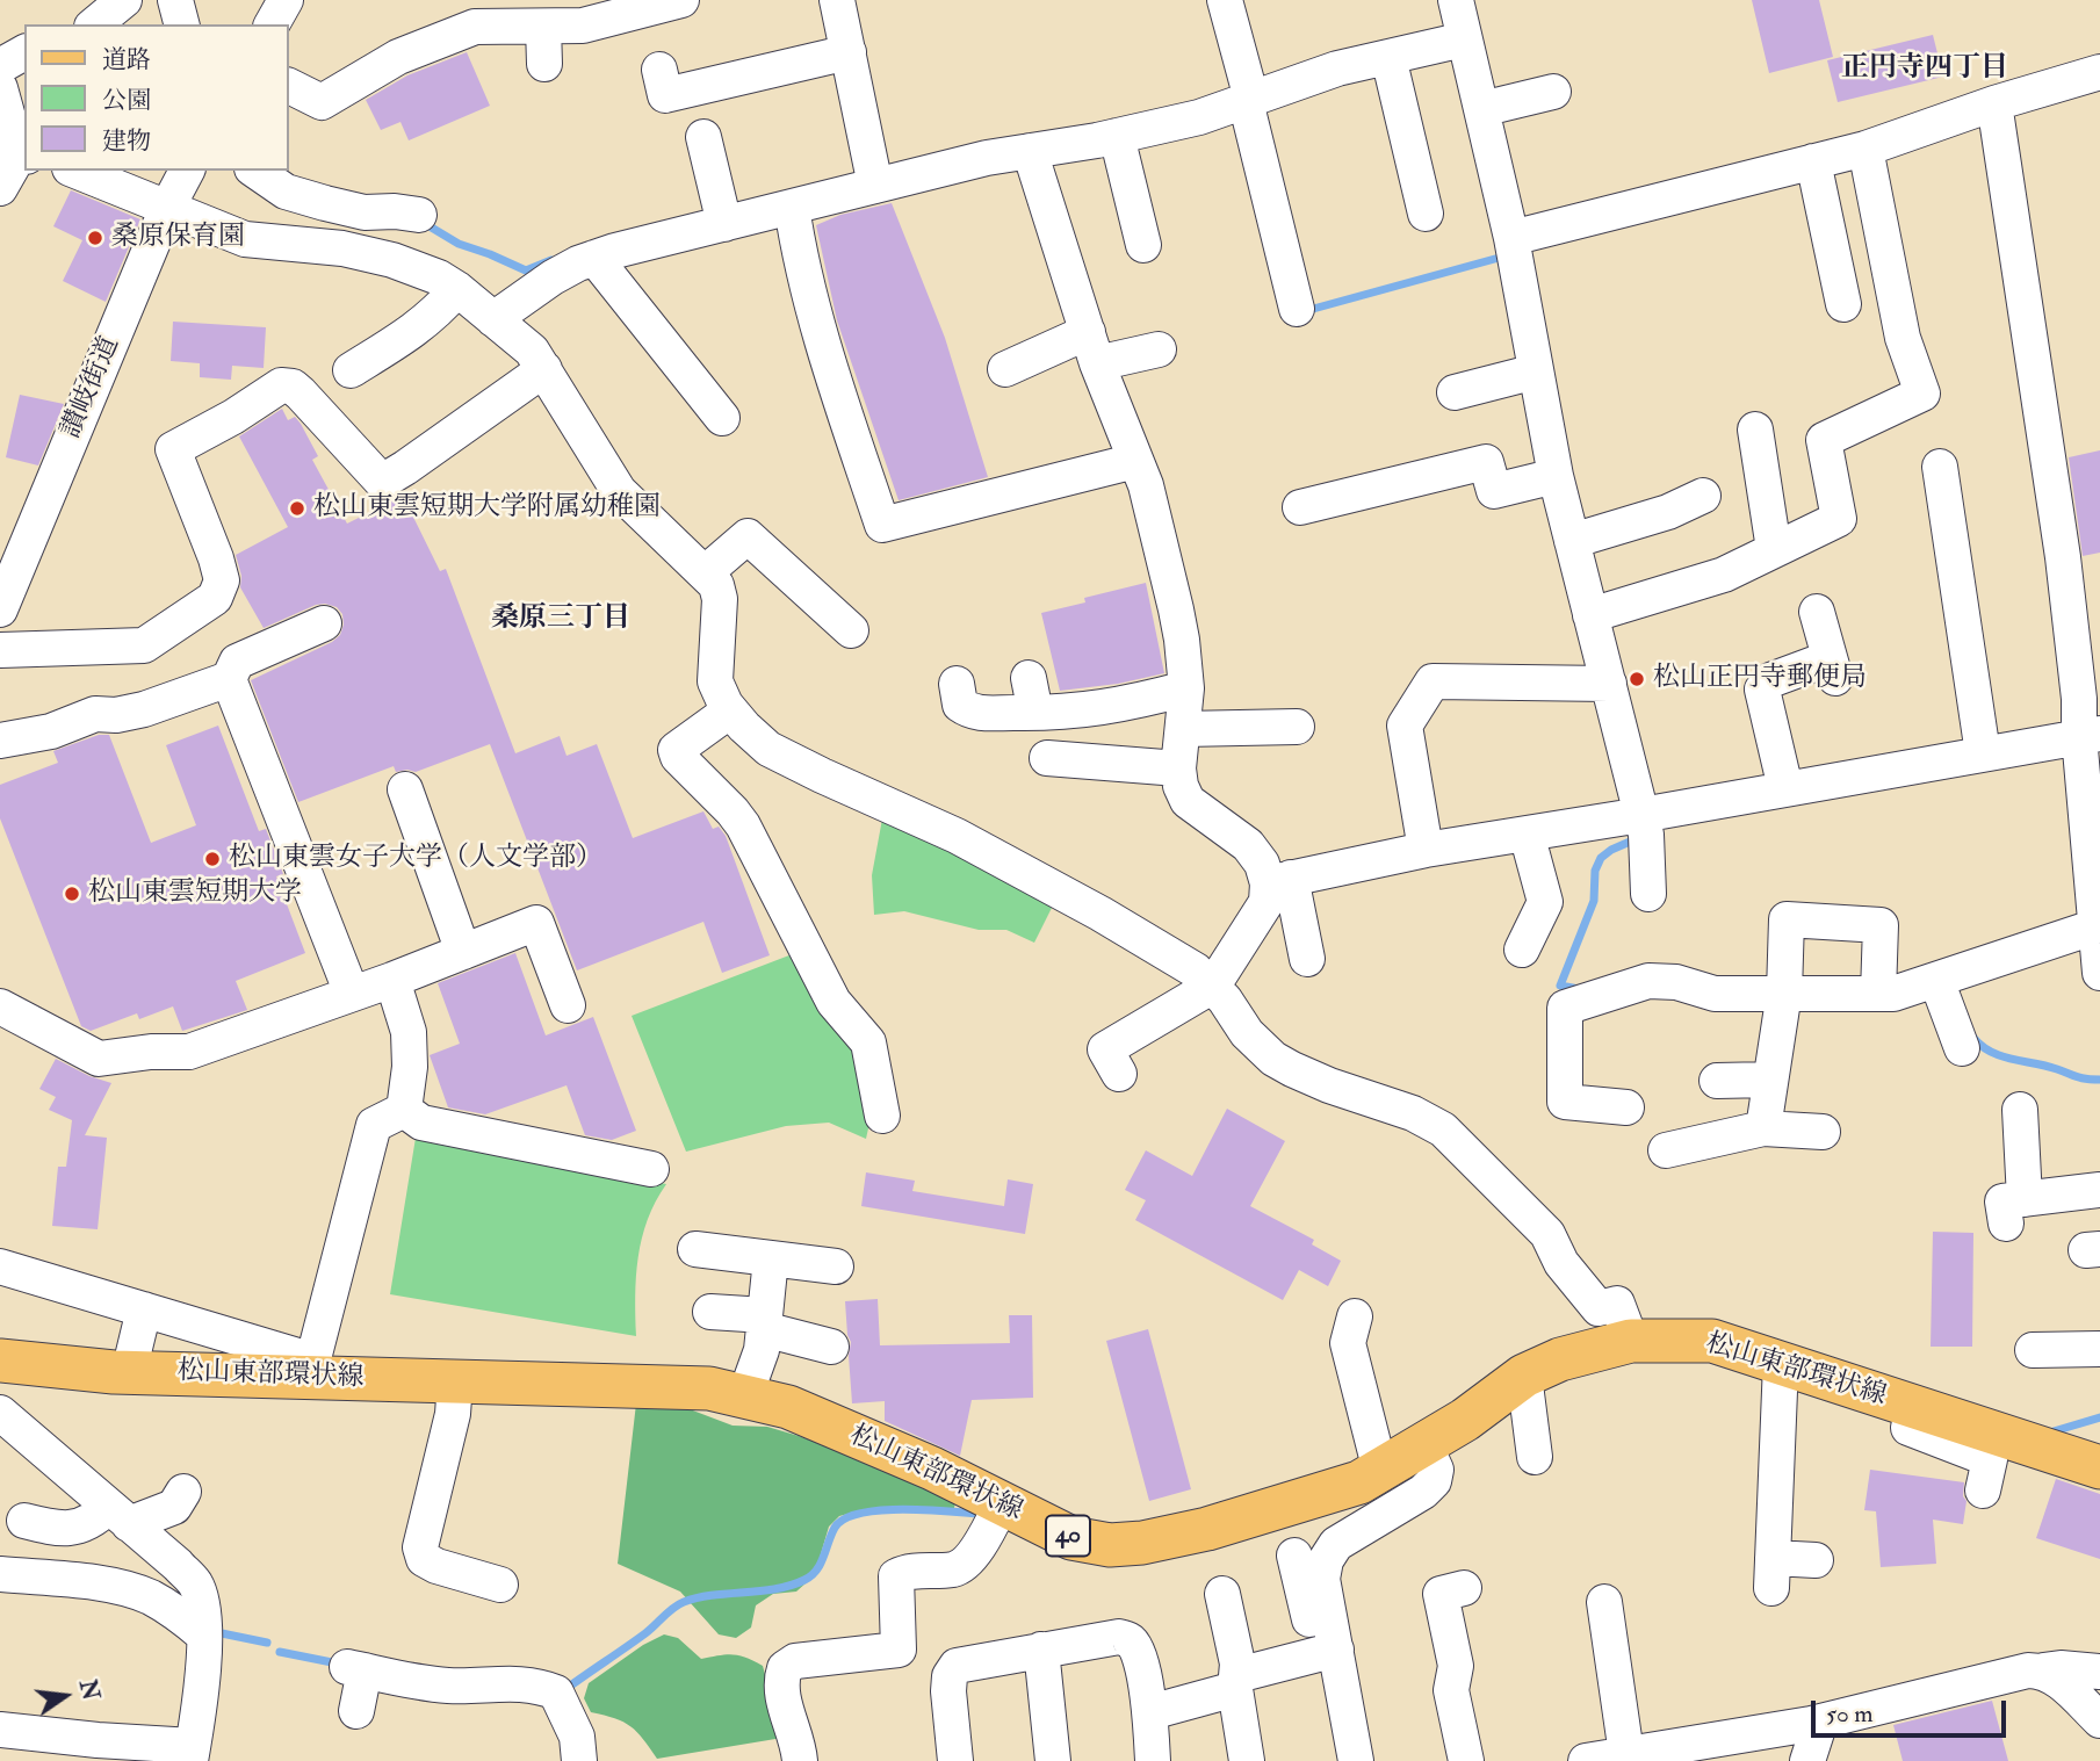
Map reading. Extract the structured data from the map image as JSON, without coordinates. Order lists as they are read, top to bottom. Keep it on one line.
{"streets":{"main road":["松山東部環状線","40"],"street":["讃岐街道"]},"districts":["正円寺四丁目","桑原三丁目"],"places":["桑原保育園","松山東雲短期大学附属幼稚園","松山正円寺郵便局","松山東雲女子大学（人文学部）","松山東雲短期大学"],"legend":["道路","公園","建物"],"scale_bar":"50 m","north":"right"}
